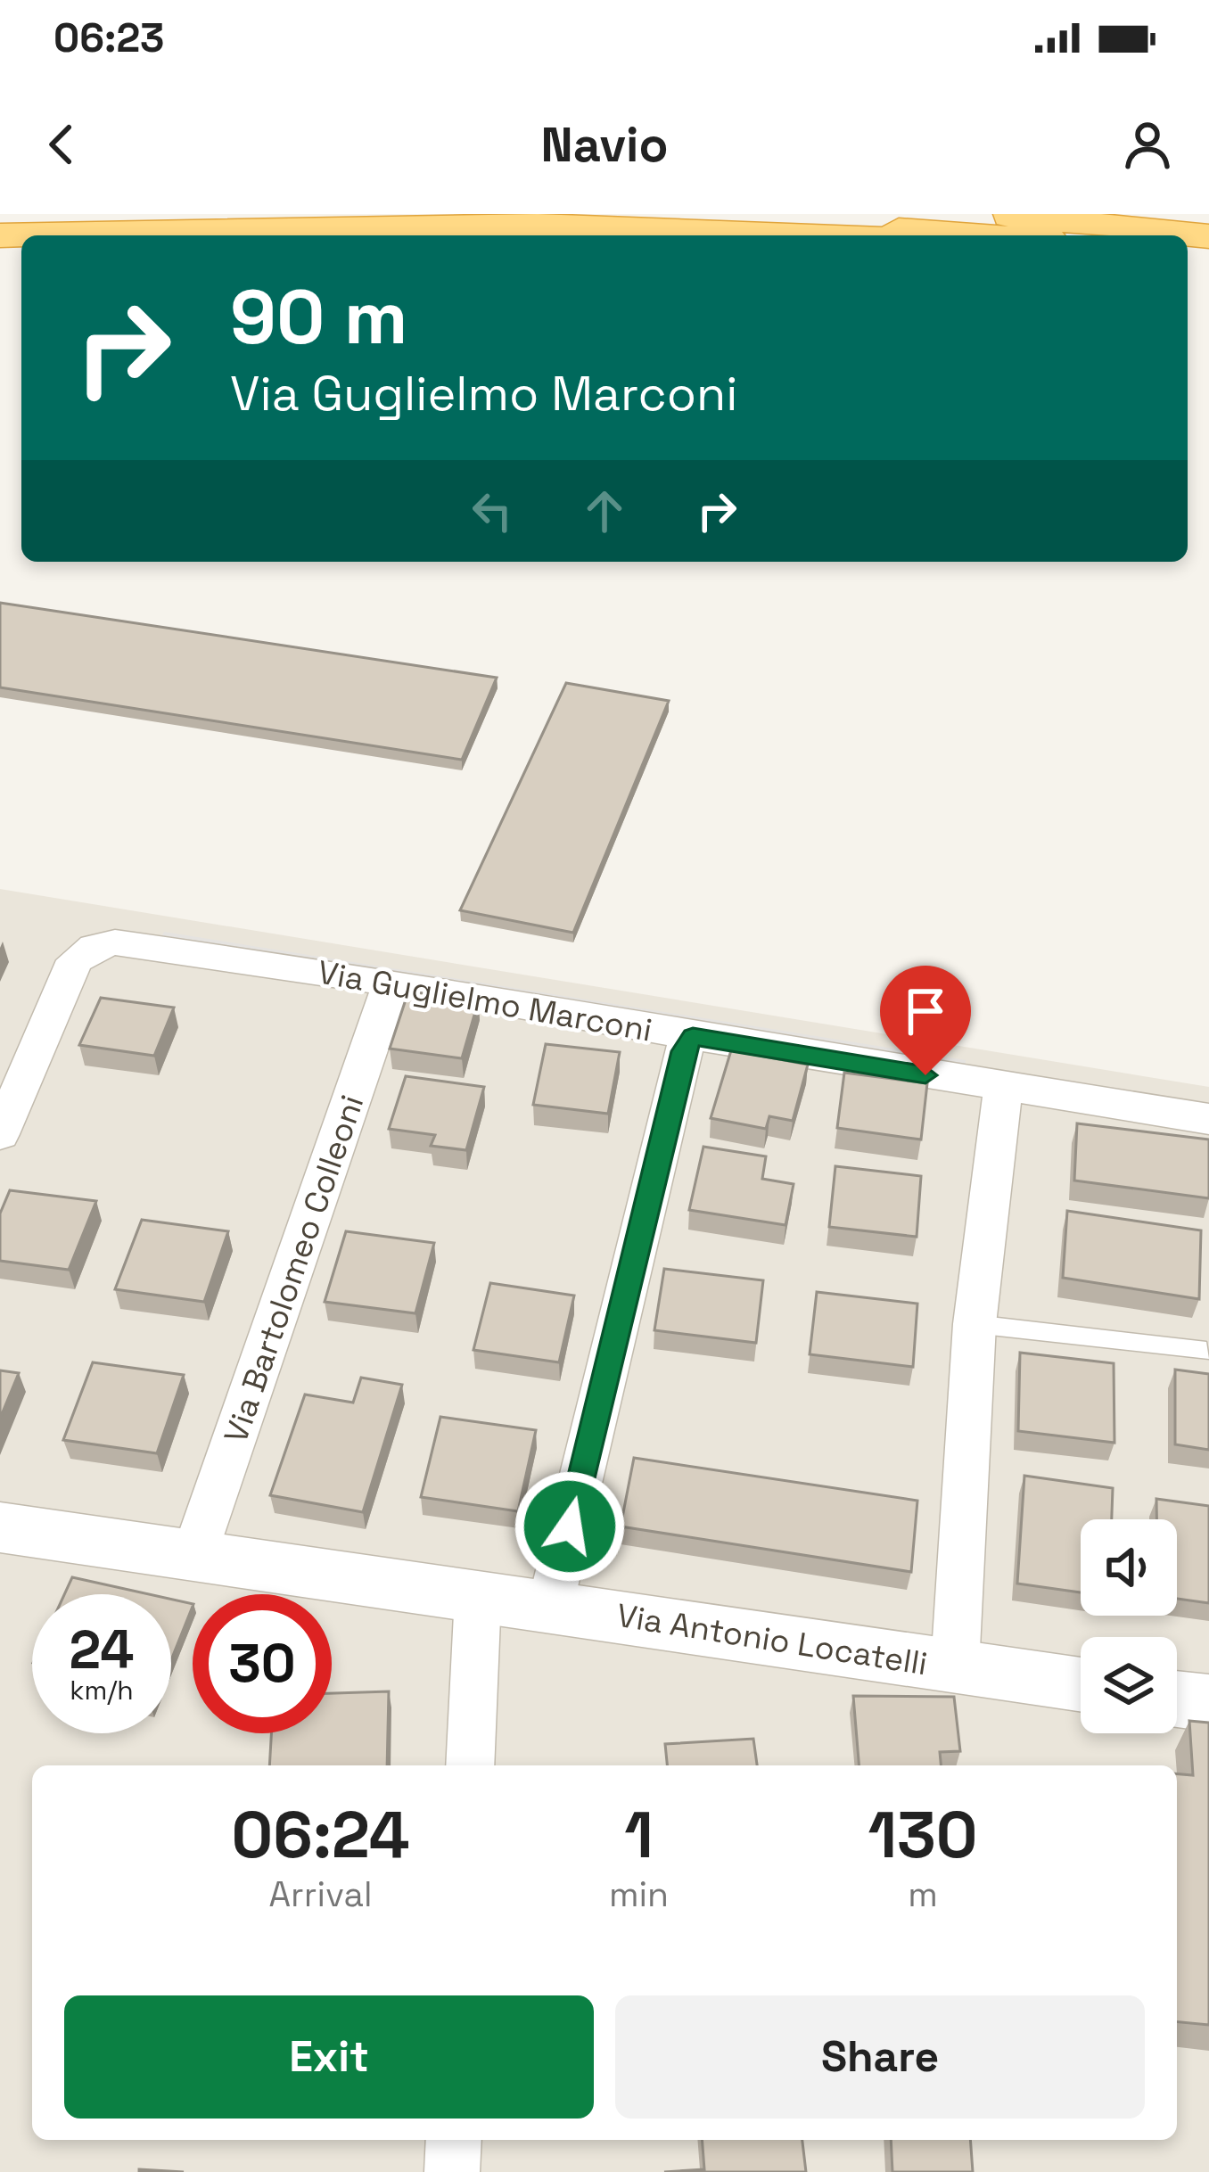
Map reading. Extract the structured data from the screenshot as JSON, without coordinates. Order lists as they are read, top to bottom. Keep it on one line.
{"streets":{"street":["Via Guglielmo Marconi","Via Bartolomeo Colleoni","Via Antonio Locatelli"]},"crossings":[["Via Guglielmo Marconi","Via Bartolomeo Colleoni"],["Via Bartolomeo Colleoni","Via Antonio Locatelli"]],"page":{"status":"06:23","header":"Navio","turn":["90 m","Via Guglielmo Marconi"],"speed":"24 km/h","limit":"30","eta":["06:24","Arrival","1","min","130","m"],"buttons":["Exit","Share"]}}
